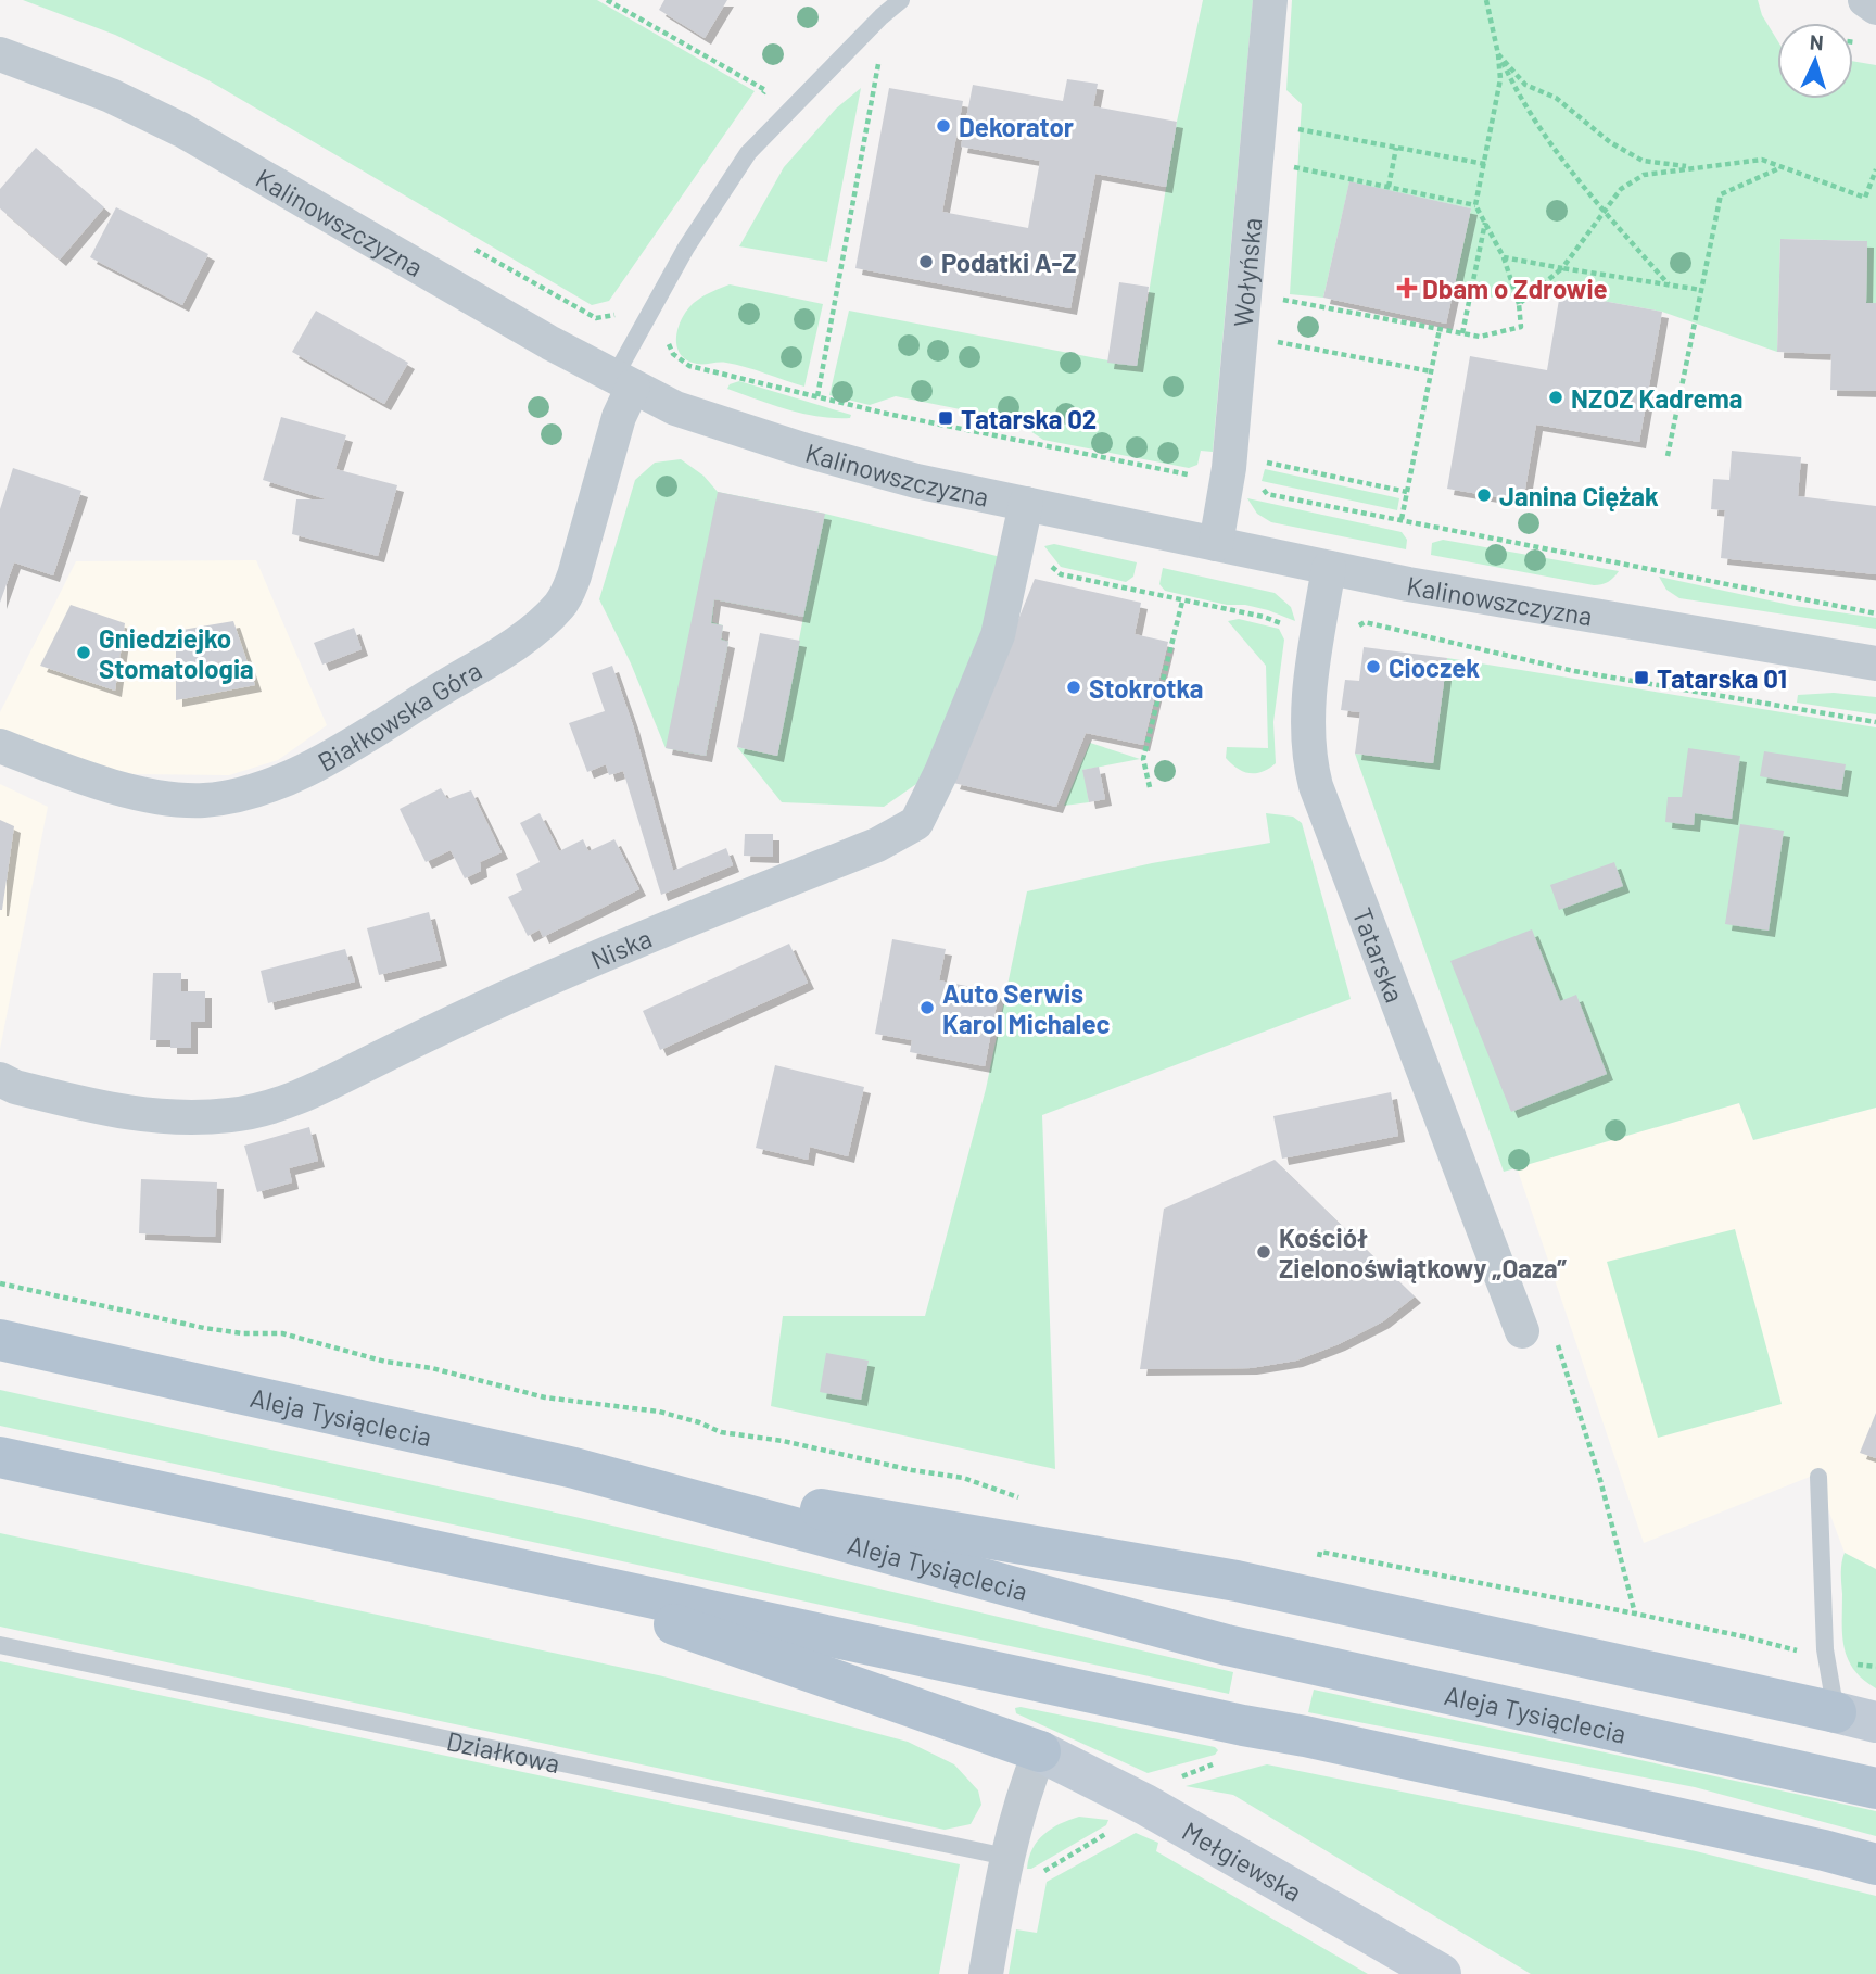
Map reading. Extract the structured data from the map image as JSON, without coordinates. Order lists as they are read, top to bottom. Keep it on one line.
{"streets":{"main road":["Aleja Tysiąclecia","Mełgiewska"],"street":["Kalinowszczyzna","Wołyńska","Białkowska Góra","Niska","Tatarska"],"lane":["Działkowa"]},"crossings":[["Kalinowszczyzna","Wołyńska"],["Kalinowszczyzna","Białkowska Góra"],["Kalinowszczyzna","Niska"],["Kalinowszczyzna","Tatarska"]],"places":{"other":["Dekorator","Podatki A-Z","NZOZ Kadrema","Janina Ciężak","Gniedziejko Stomatologia","Cioczek","Stokrotka","Auto Serwis Karol Michalec","Kościół Zielonoświątkowy „Oaza”"],"health":["Dbam o Zdrowie"],"transit":["Tatarska 02","Tatarska 01"]},"north":"top"}
